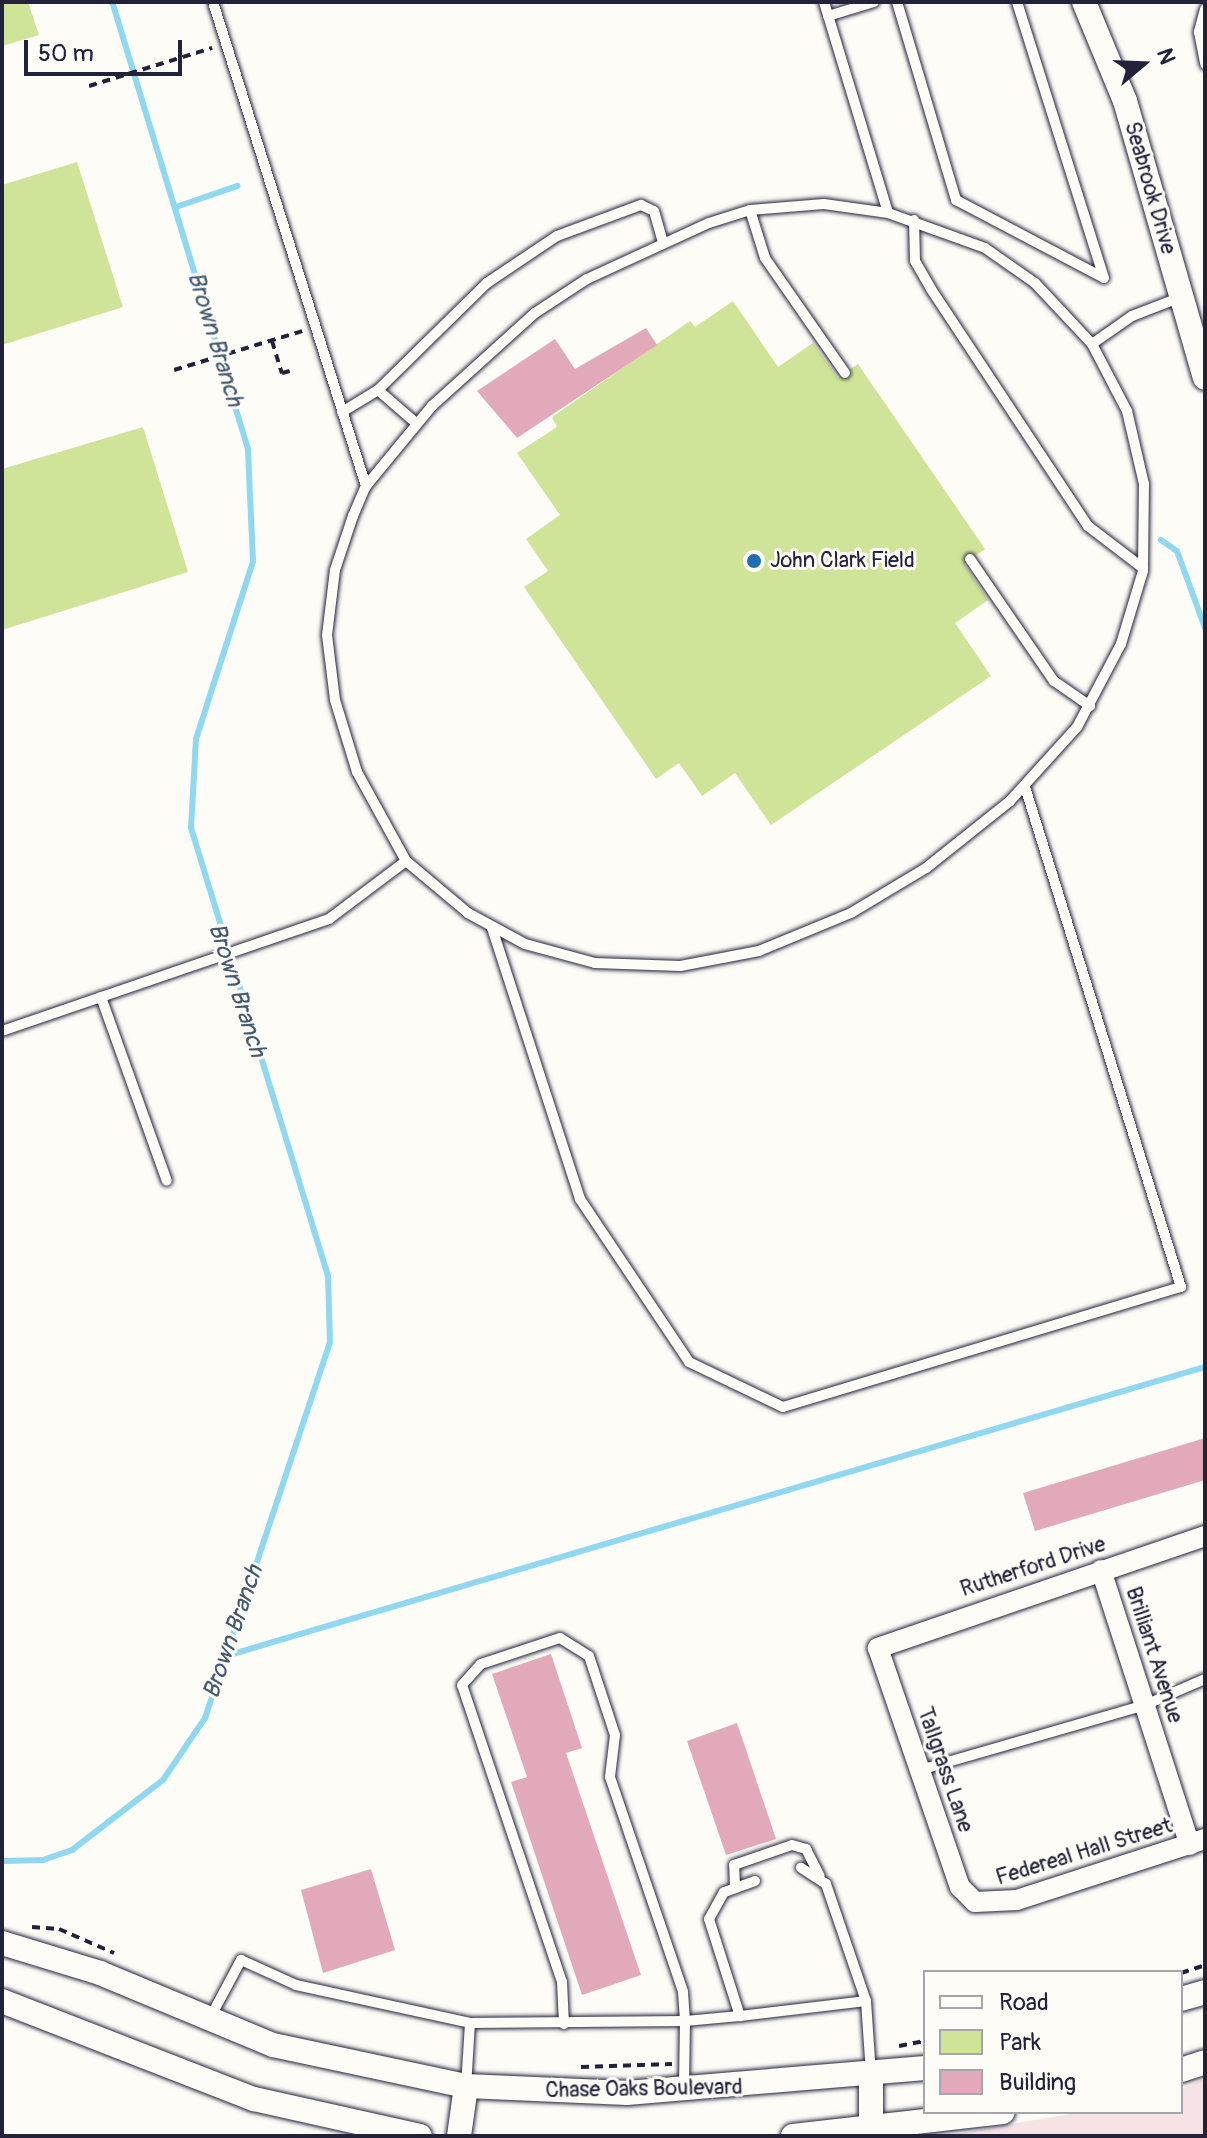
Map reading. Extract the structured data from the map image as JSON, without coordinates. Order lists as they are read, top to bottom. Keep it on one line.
{"streets":{"street":["Seabrook Drive","Rutherford Drive","Brilliant Avenue","Tallgrass Lane","Federeal Hall Street","Chase Oaks Boulevard"]},"crossings":[["Rutherford Drive","Brilliant Avenue"],["Rutherford Drive","Tallgrass Lane"],["Brilliant Avenue","Federeal Hall Street"],["Tallgrass Lane","Federeal Hall Street"]],"water":["Brown Branch"],"places":["John Clark Field"],"legend":["Road","Park","Building"],"scale_bar":"50 m","north":"right"}
